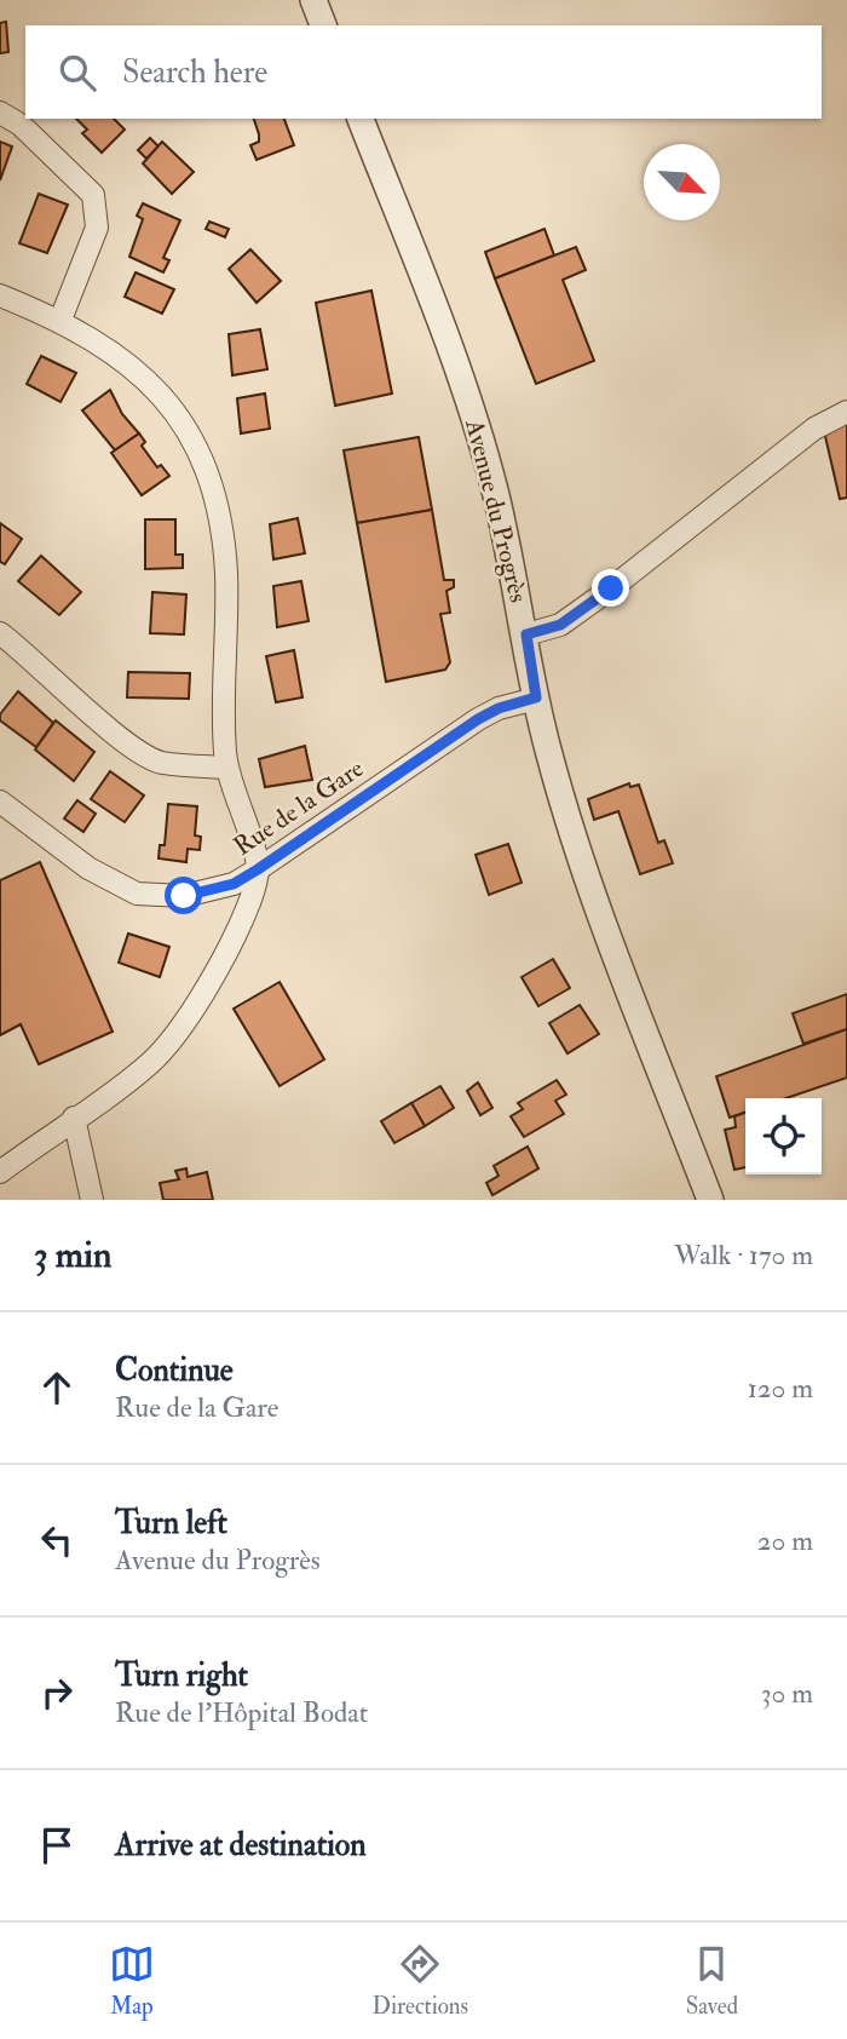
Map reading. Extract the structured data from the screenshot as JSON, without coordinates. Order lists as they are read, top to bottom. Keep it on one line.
{"streets":{"street":["Avenue du Progrès","Rue de la Gare"]},"crossings":[["Avenue du Progrès","Rue de la Gare"]],"north":"bottom right","page":{"search":"Search here","heading":["3 min","Walk · 170 m"],"list":[["Continue","Rue de la Gare","120 m"],["Turn left","Avenue du Progrès","20 m"],["Turn right","Rue de l'Hôpital Bodat","30 m"],"Arrive at destination"],"nav":["Map","Directions","Saved"]}}
